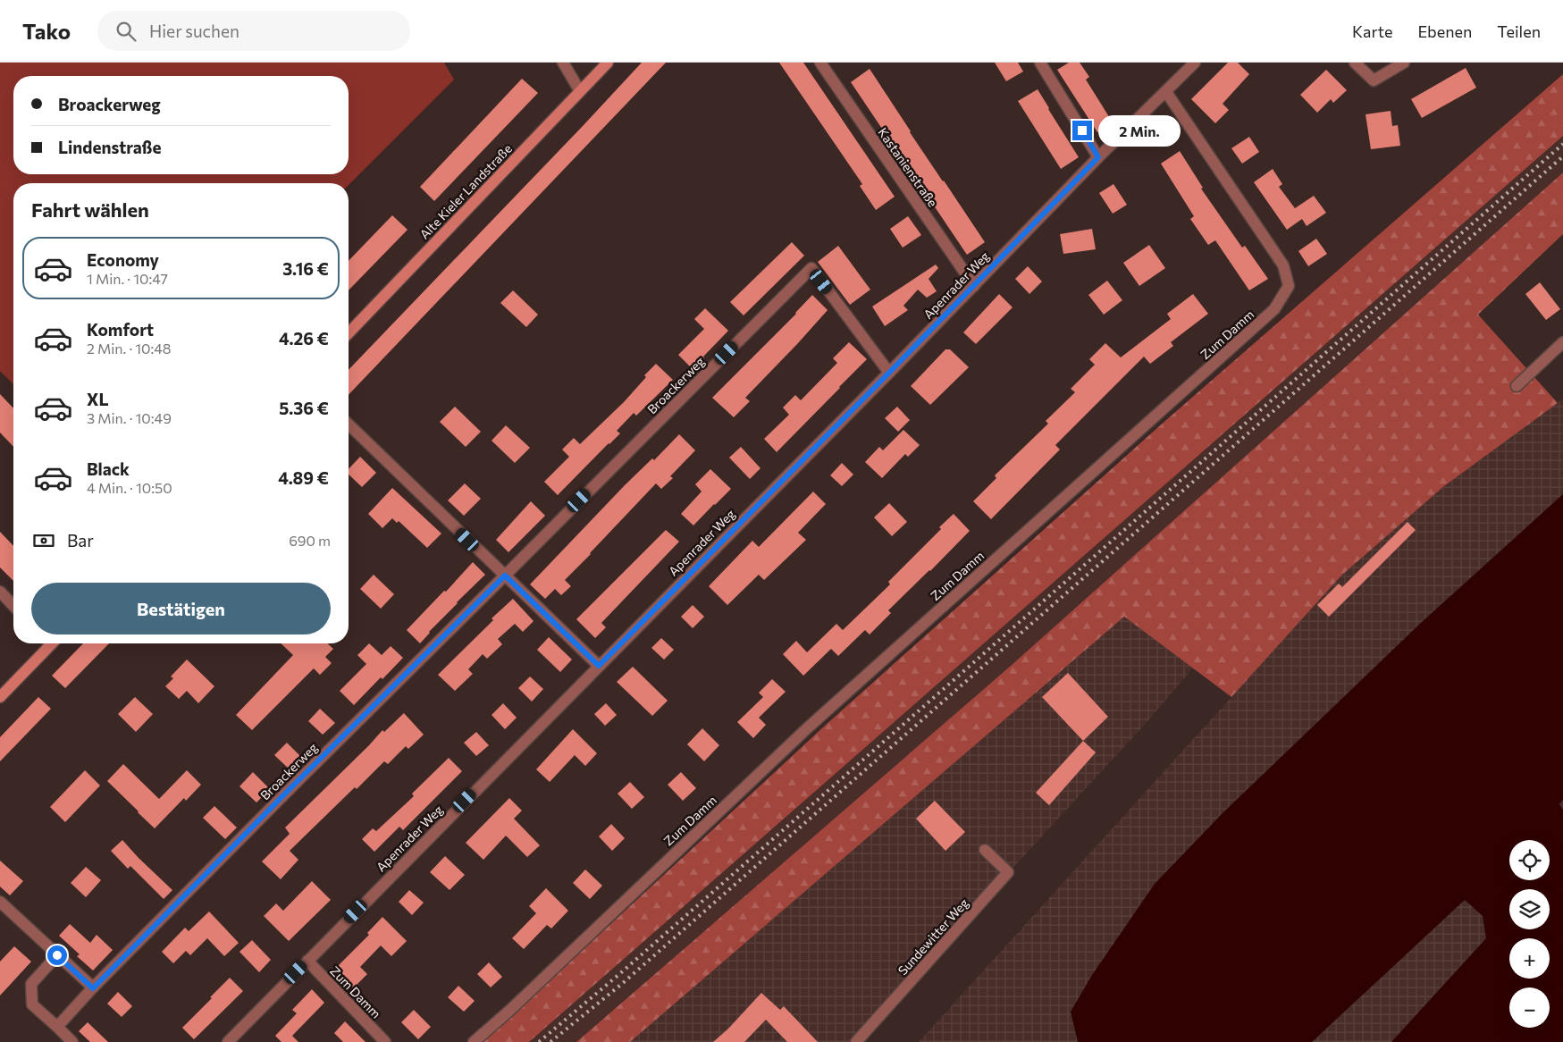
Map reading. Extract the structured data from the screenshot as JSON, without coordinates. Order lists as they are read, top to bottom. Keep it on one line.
{"streets":{"street":["Kastanienstraße","Alte Kieler Landstraße","Apenrader Weg","Zum Damm","Broackerweg","Sundewitter Weg"]},"crossings":[["Kastanienstraße","Apenrader Weg"],["Apenrader Weg","Zum Damm"],["Apenrader Weg","Broackerweg"]],"page":{"header":"Tako","search":"Hier suchen","nav":["Karte","Ebenen","Teilen"],"banner":["Broackerweg","Lindenstraße"],"bubble":"2 Min.","heading":"Fahrt wählen","list":[{"name":"Economy","note":"1 Min. · 10:47","value":"3.16 €"},{"name":"Komfort","note":"2 Min. · 10:48","value":"4.26 €"},{"name":"XL","note":"3 Min. · 10:49","value":"5.36 €"},{"name":"Black","note":"4 Min. · 10:50","value":"4.89 €"}],"pay":["Bar","690 m"],"buttons":"Bestätigen","map_buttons":["+","−"]}}
